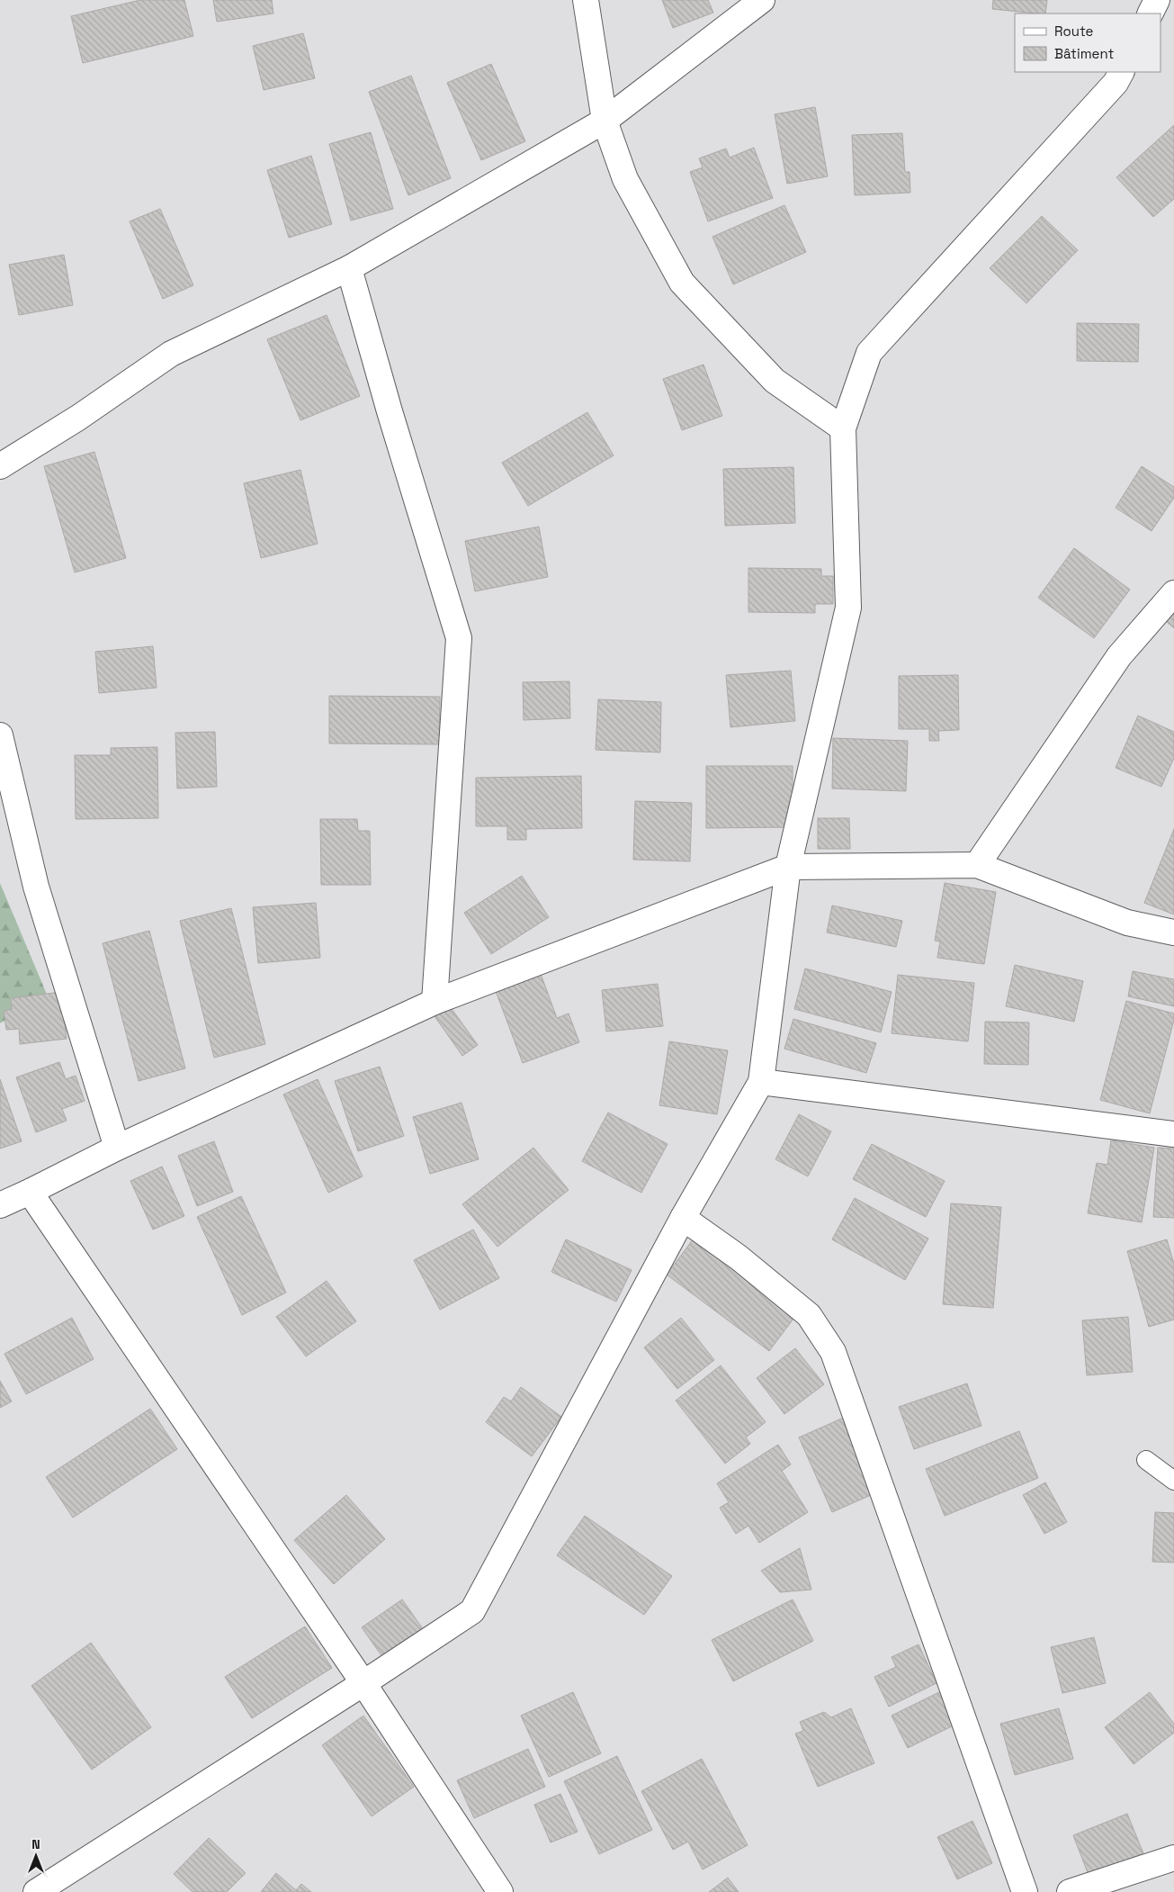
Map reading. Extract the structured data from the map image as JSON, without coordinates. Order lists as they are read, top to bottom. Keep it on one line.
{"legend":["Route","Bâtiment"],"north":"top"}
